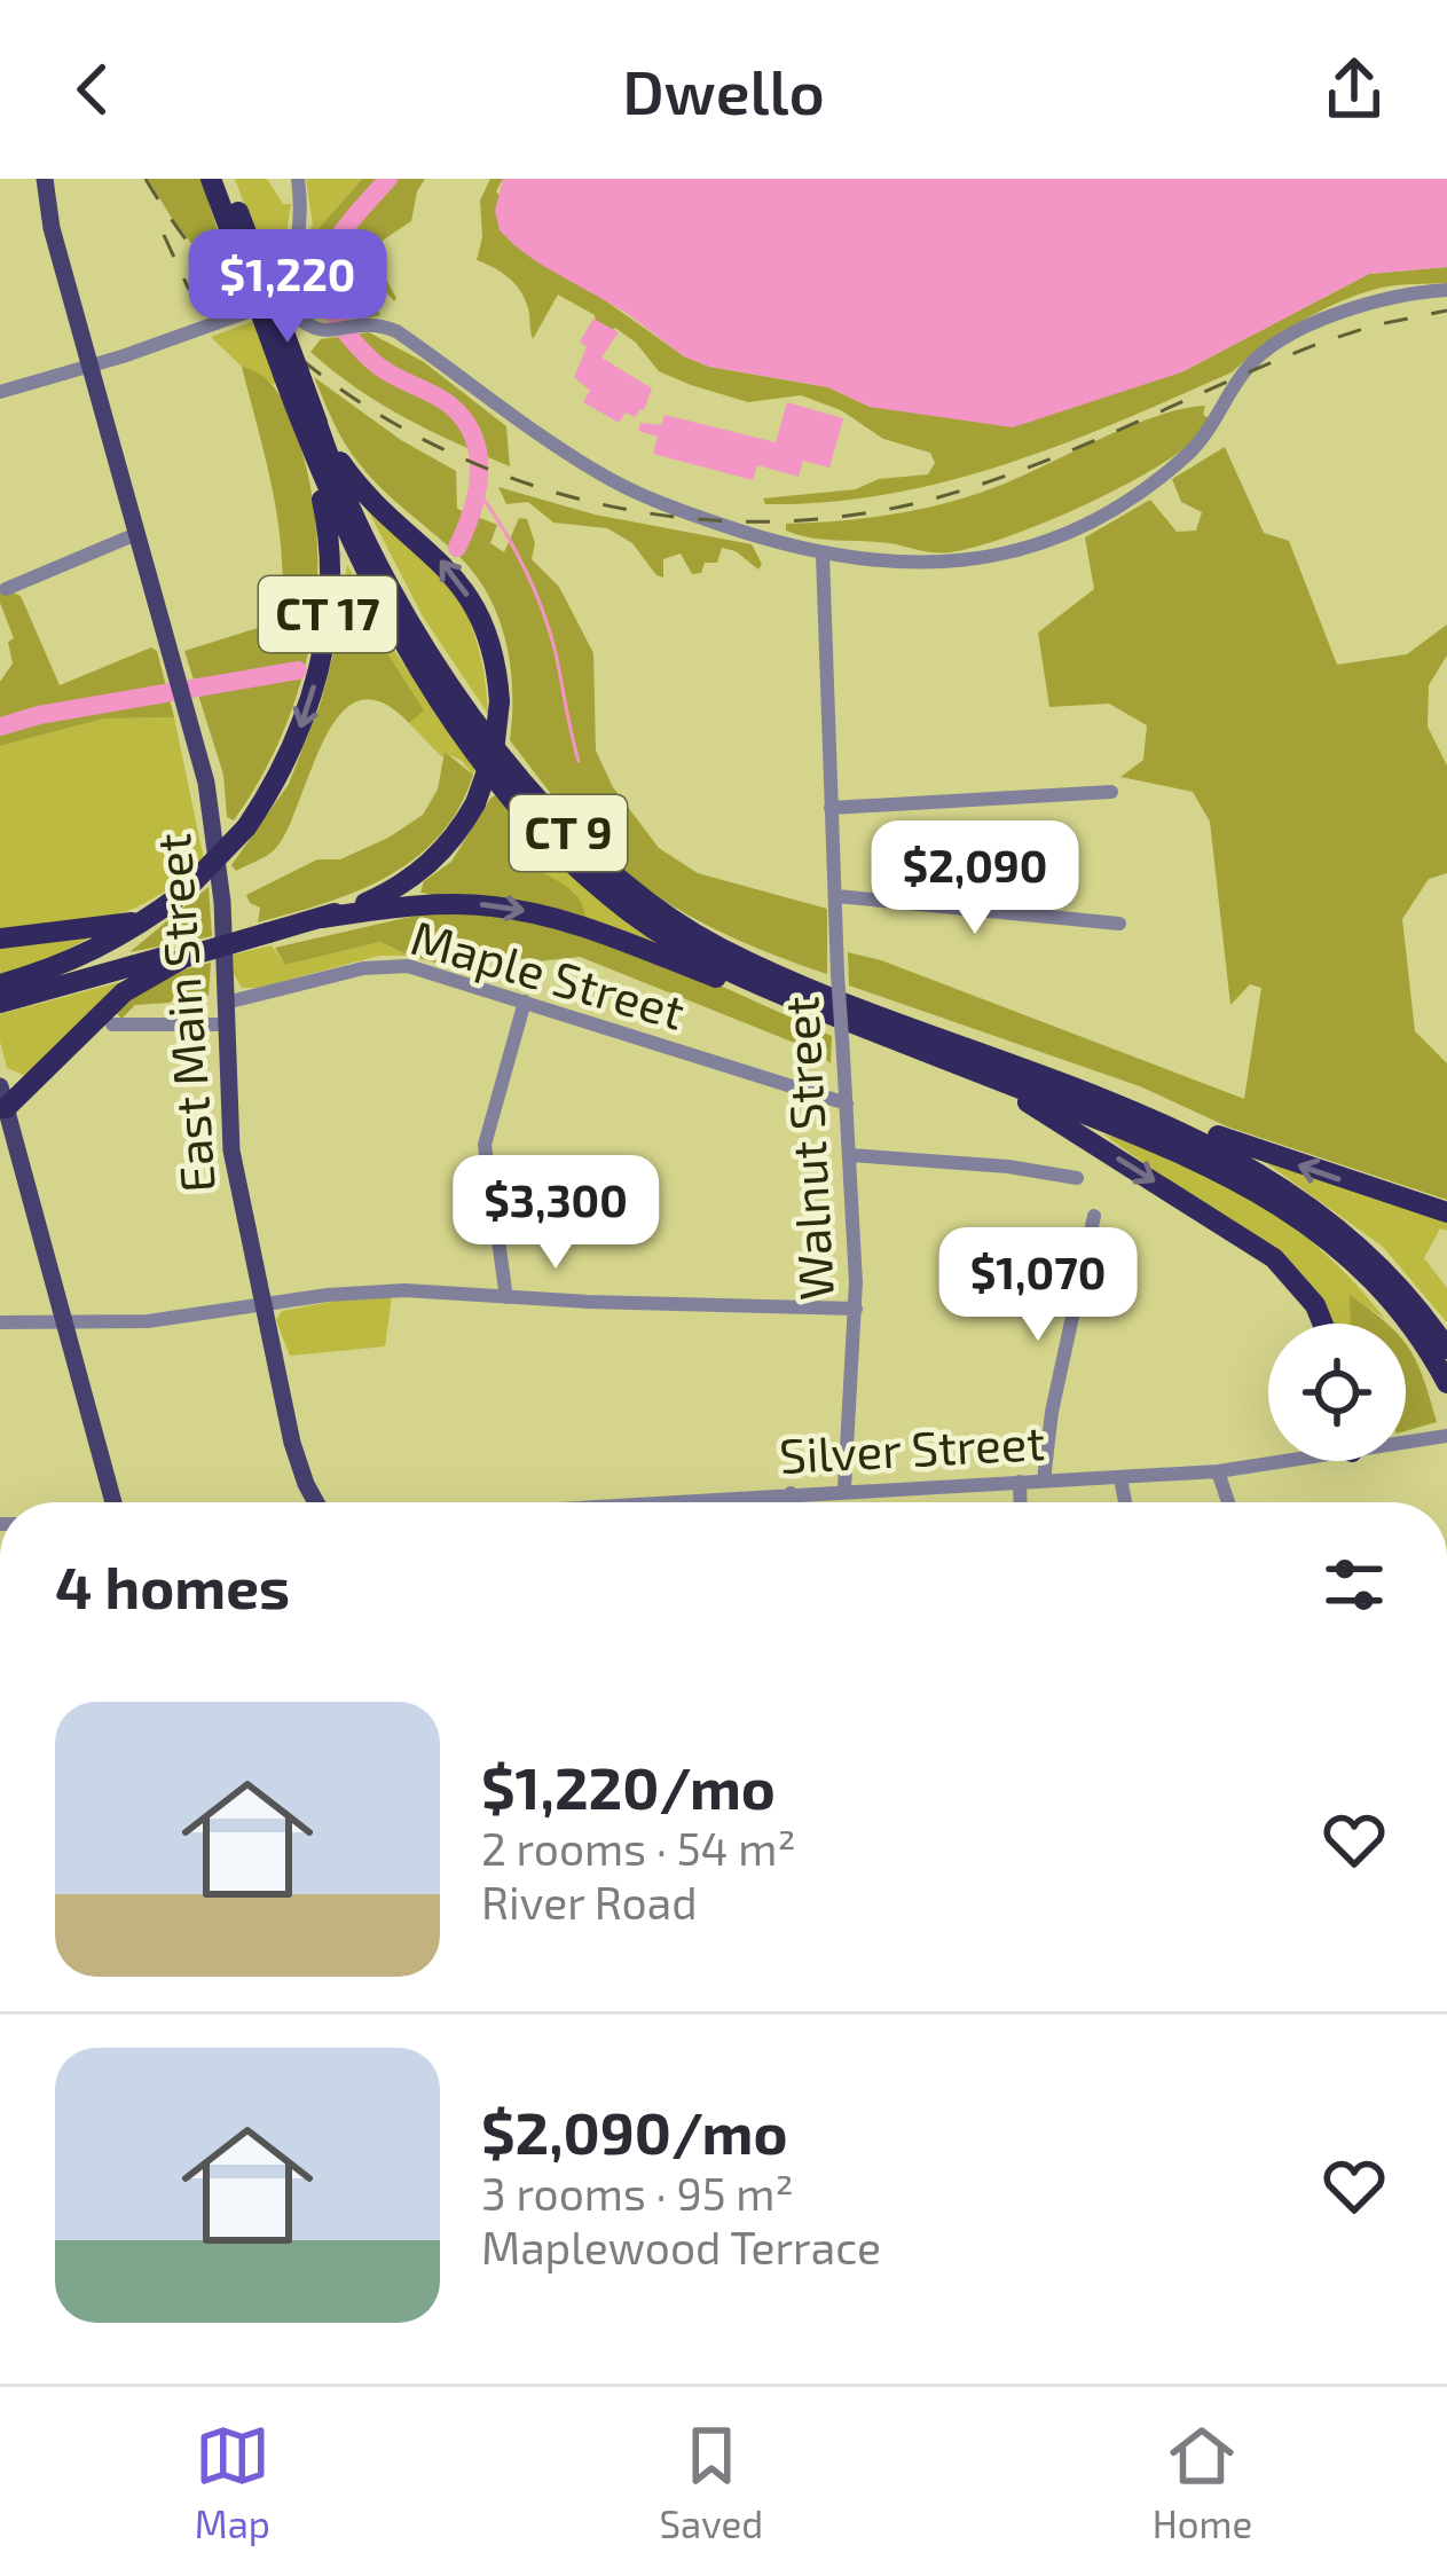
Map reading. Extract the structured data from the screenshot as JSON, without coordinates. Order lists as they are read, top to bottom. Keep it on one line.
{"streets":{"highway":["CT 17","CT 9"],"main road":["East Main Street"],"street":["Maple Street","Walnut Street","Silver Street"]},"crossings":[["CT 17","CT 9"],["Maple Street","East Main Street"],["Maple Street","Walnut Street"],["Walnut Street","Silver Street"]],"page":{"header":"Dwello","price":["$1,220","$2,090","$3,300","$1,070"],"heading":"4 homes","list":[{"name":"$1,220/mo","note":"2 rooms · 54 m² · River Road"},{"name":"$2,090/mo","note":"3 rooms · 95 m² · Maplewood Terrace"}],"tabs":["Map","Saved","Home"]}}
